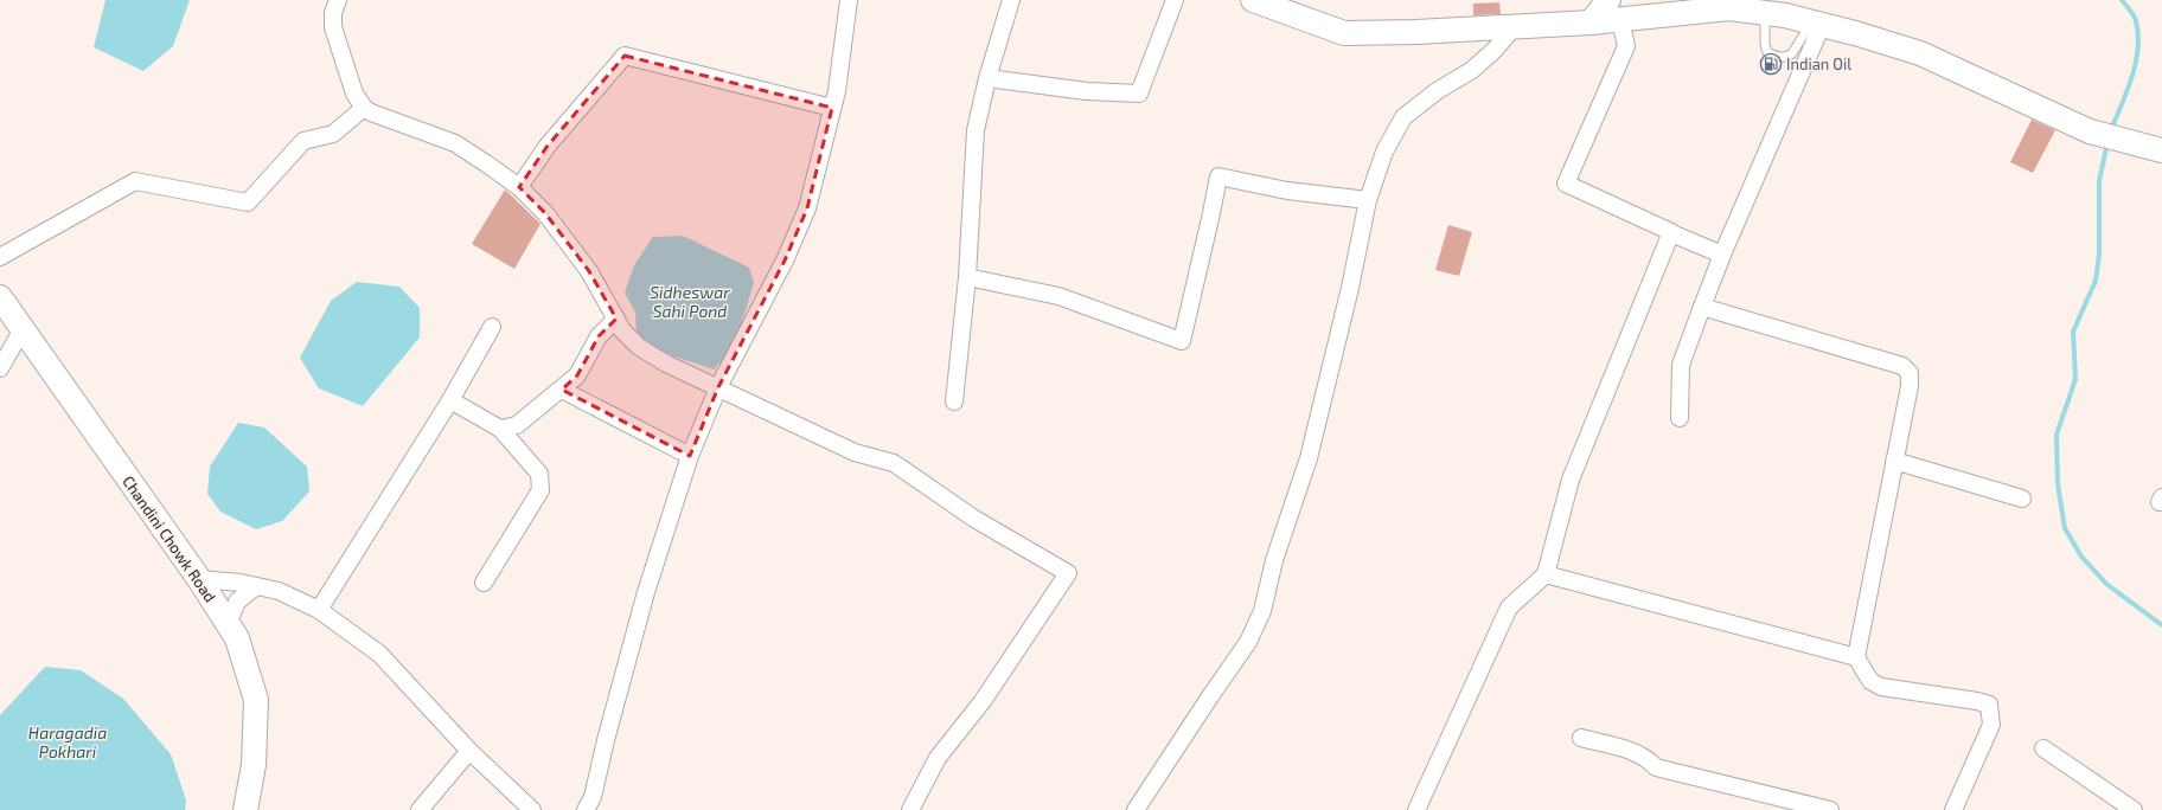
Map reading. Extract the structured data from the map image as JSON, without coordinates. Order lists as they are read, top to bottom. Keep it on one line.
{"streets":{"main road":["Chandini Chowk Road"]},"water":["Sidheswar Sahi Pond","Haragadia Pokhari"],"places":{"fuel station":["Indian Oil"]}}
